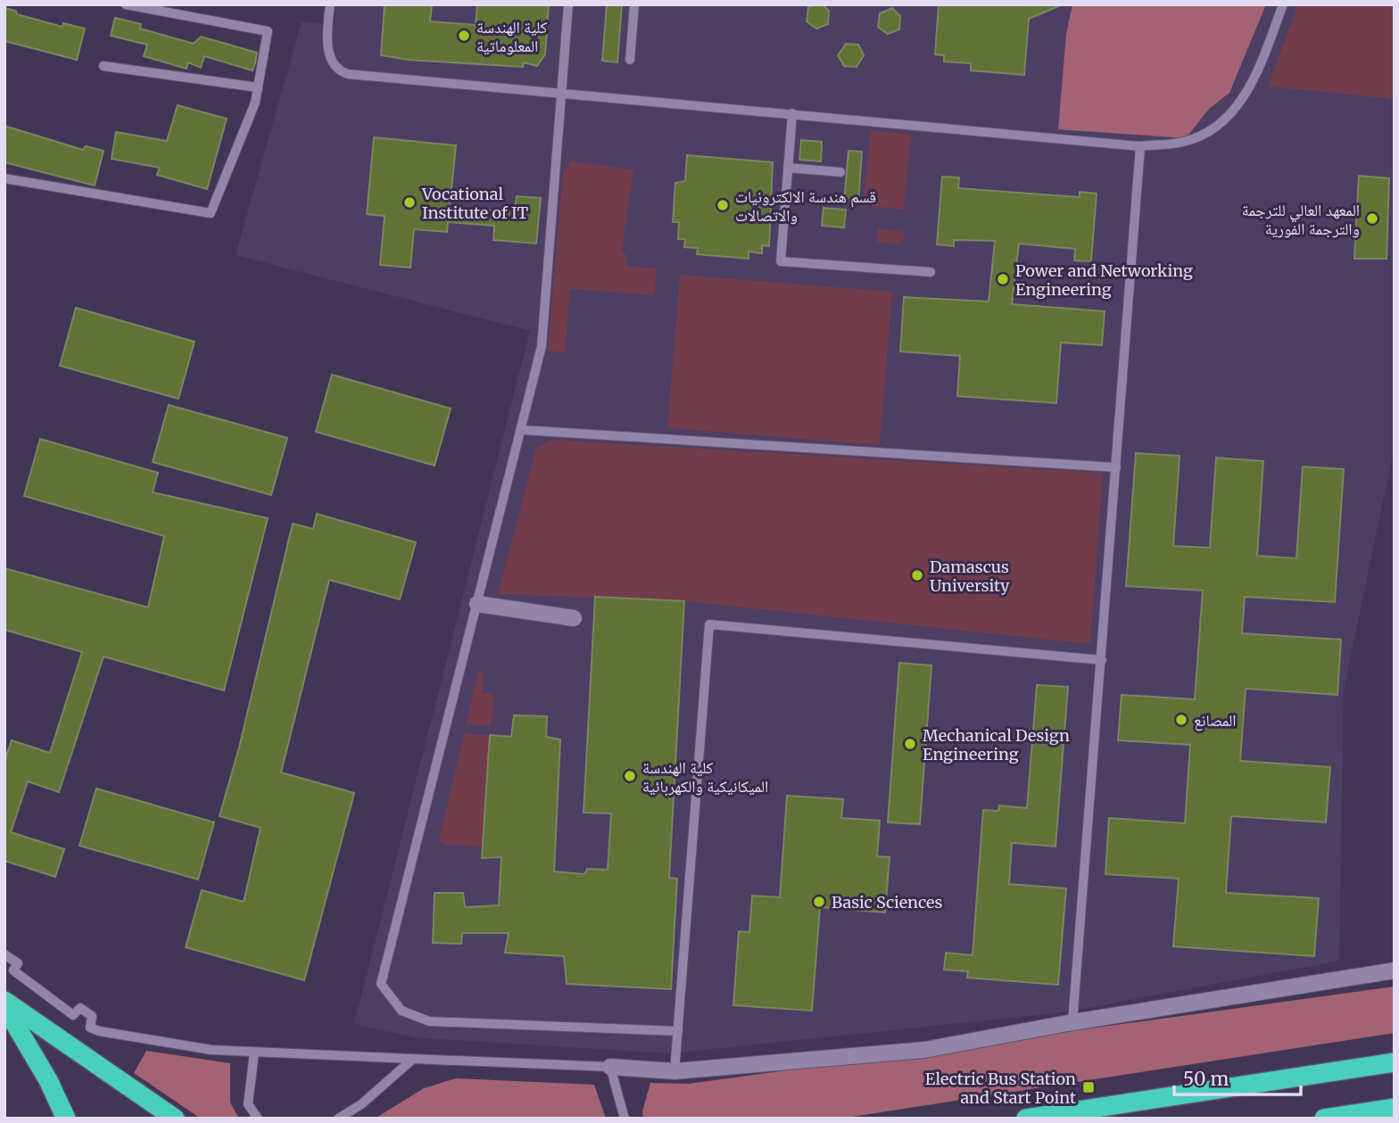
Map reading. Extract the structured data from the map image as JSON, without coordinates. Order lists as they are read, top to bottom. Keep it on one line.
{"places":{"other":["كلية الهندسة المعلوماتية","Vocational Institute of IT","قسم هندسة الالكترونيات والاتصالات","المعهد العالي للترجمة والترجمة الفورية","Power and Networking Engineering","Damascus University","المصانع","Mechanical Design Engineering","كلية الهندسة الميكانيكية والكهربائية","Basic Sciences"],"transit":["Electric Bus Station and Start Point"]},"scale_bar":"50 m"}
